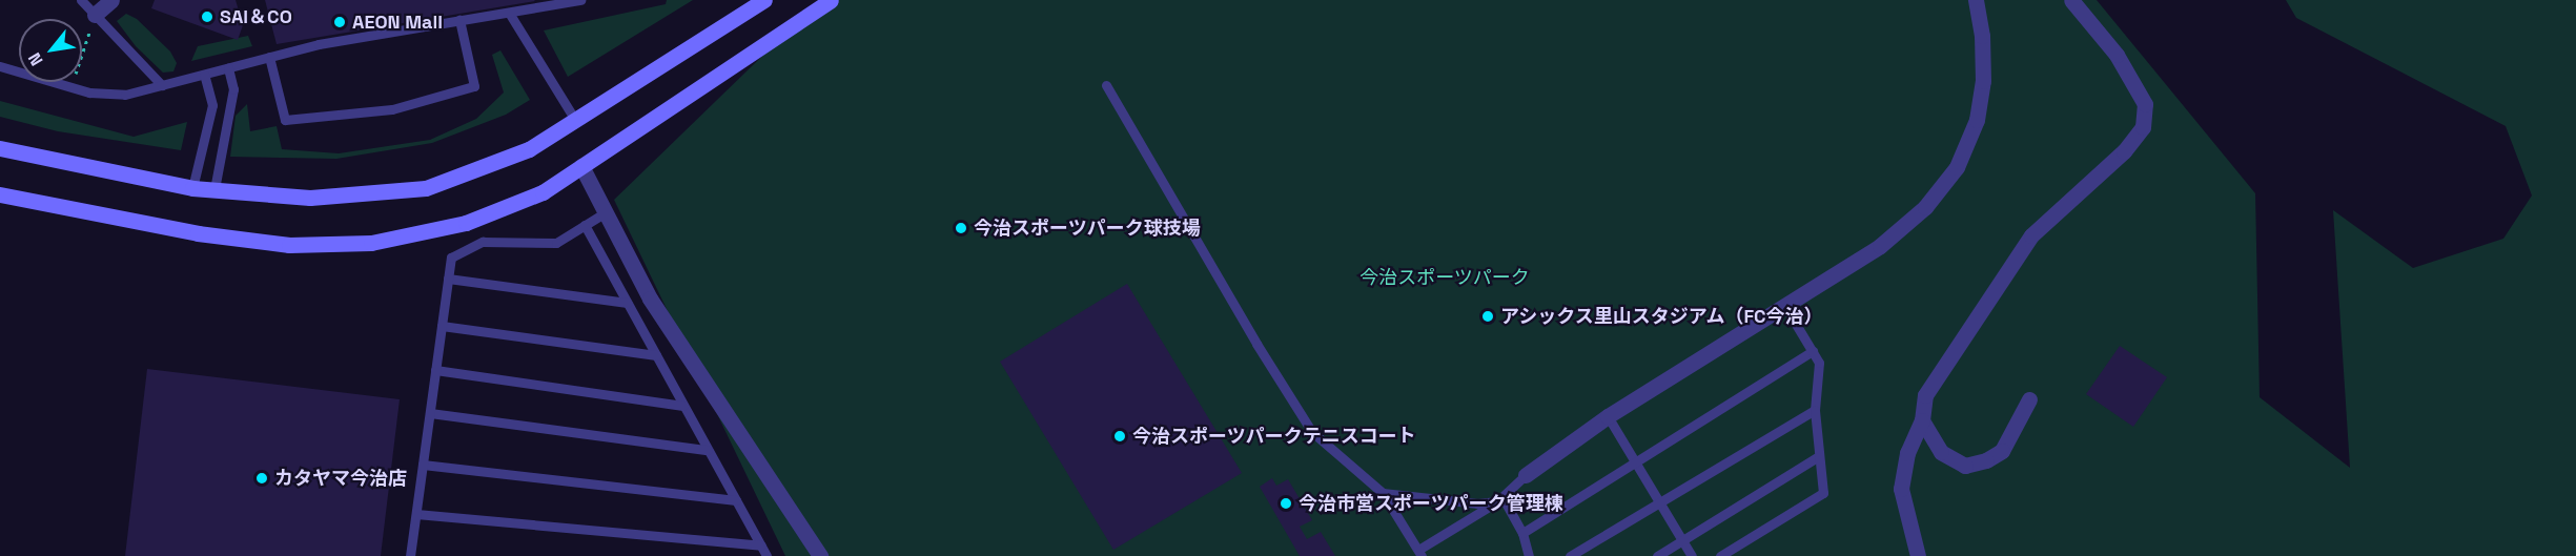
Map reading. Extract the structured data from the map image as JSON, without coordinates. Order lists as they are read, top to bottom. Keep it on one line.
{"parks":["今治スポーツパーク"],"places":["SAI＆CO","AEON Mall","今治スポーツパーク球技場","アシックス里山スタジアム（FC今治）","今治スポーツパークテニスコート","カタヤマ今治店","今治市営スポーツパーク管理棟"],"north":"bottom left"}
